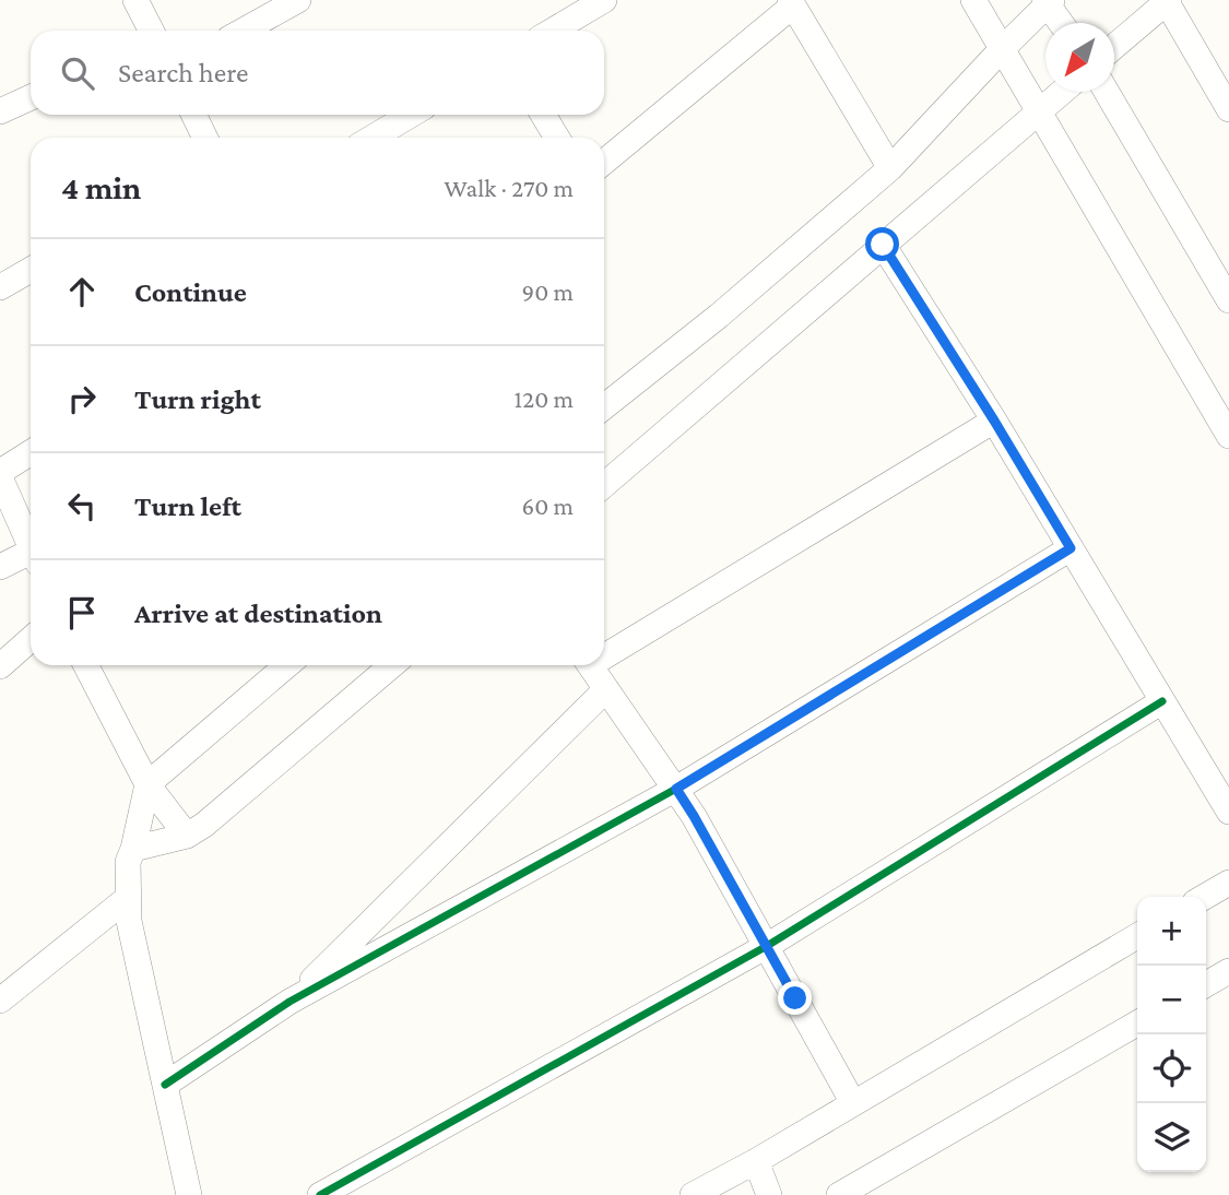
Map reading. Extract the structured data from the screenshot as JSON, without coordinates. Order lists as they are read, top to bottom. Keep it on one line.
{"north":"bottom left","page":{"search":"Search here","heading":["4 min","Walk · 270 m"],"list":[["Continue","90 m"],["Turn right","120 m"],["Turn left","60 m"],"Arrive at destination"],"map_buttons":["+","−"]}}
